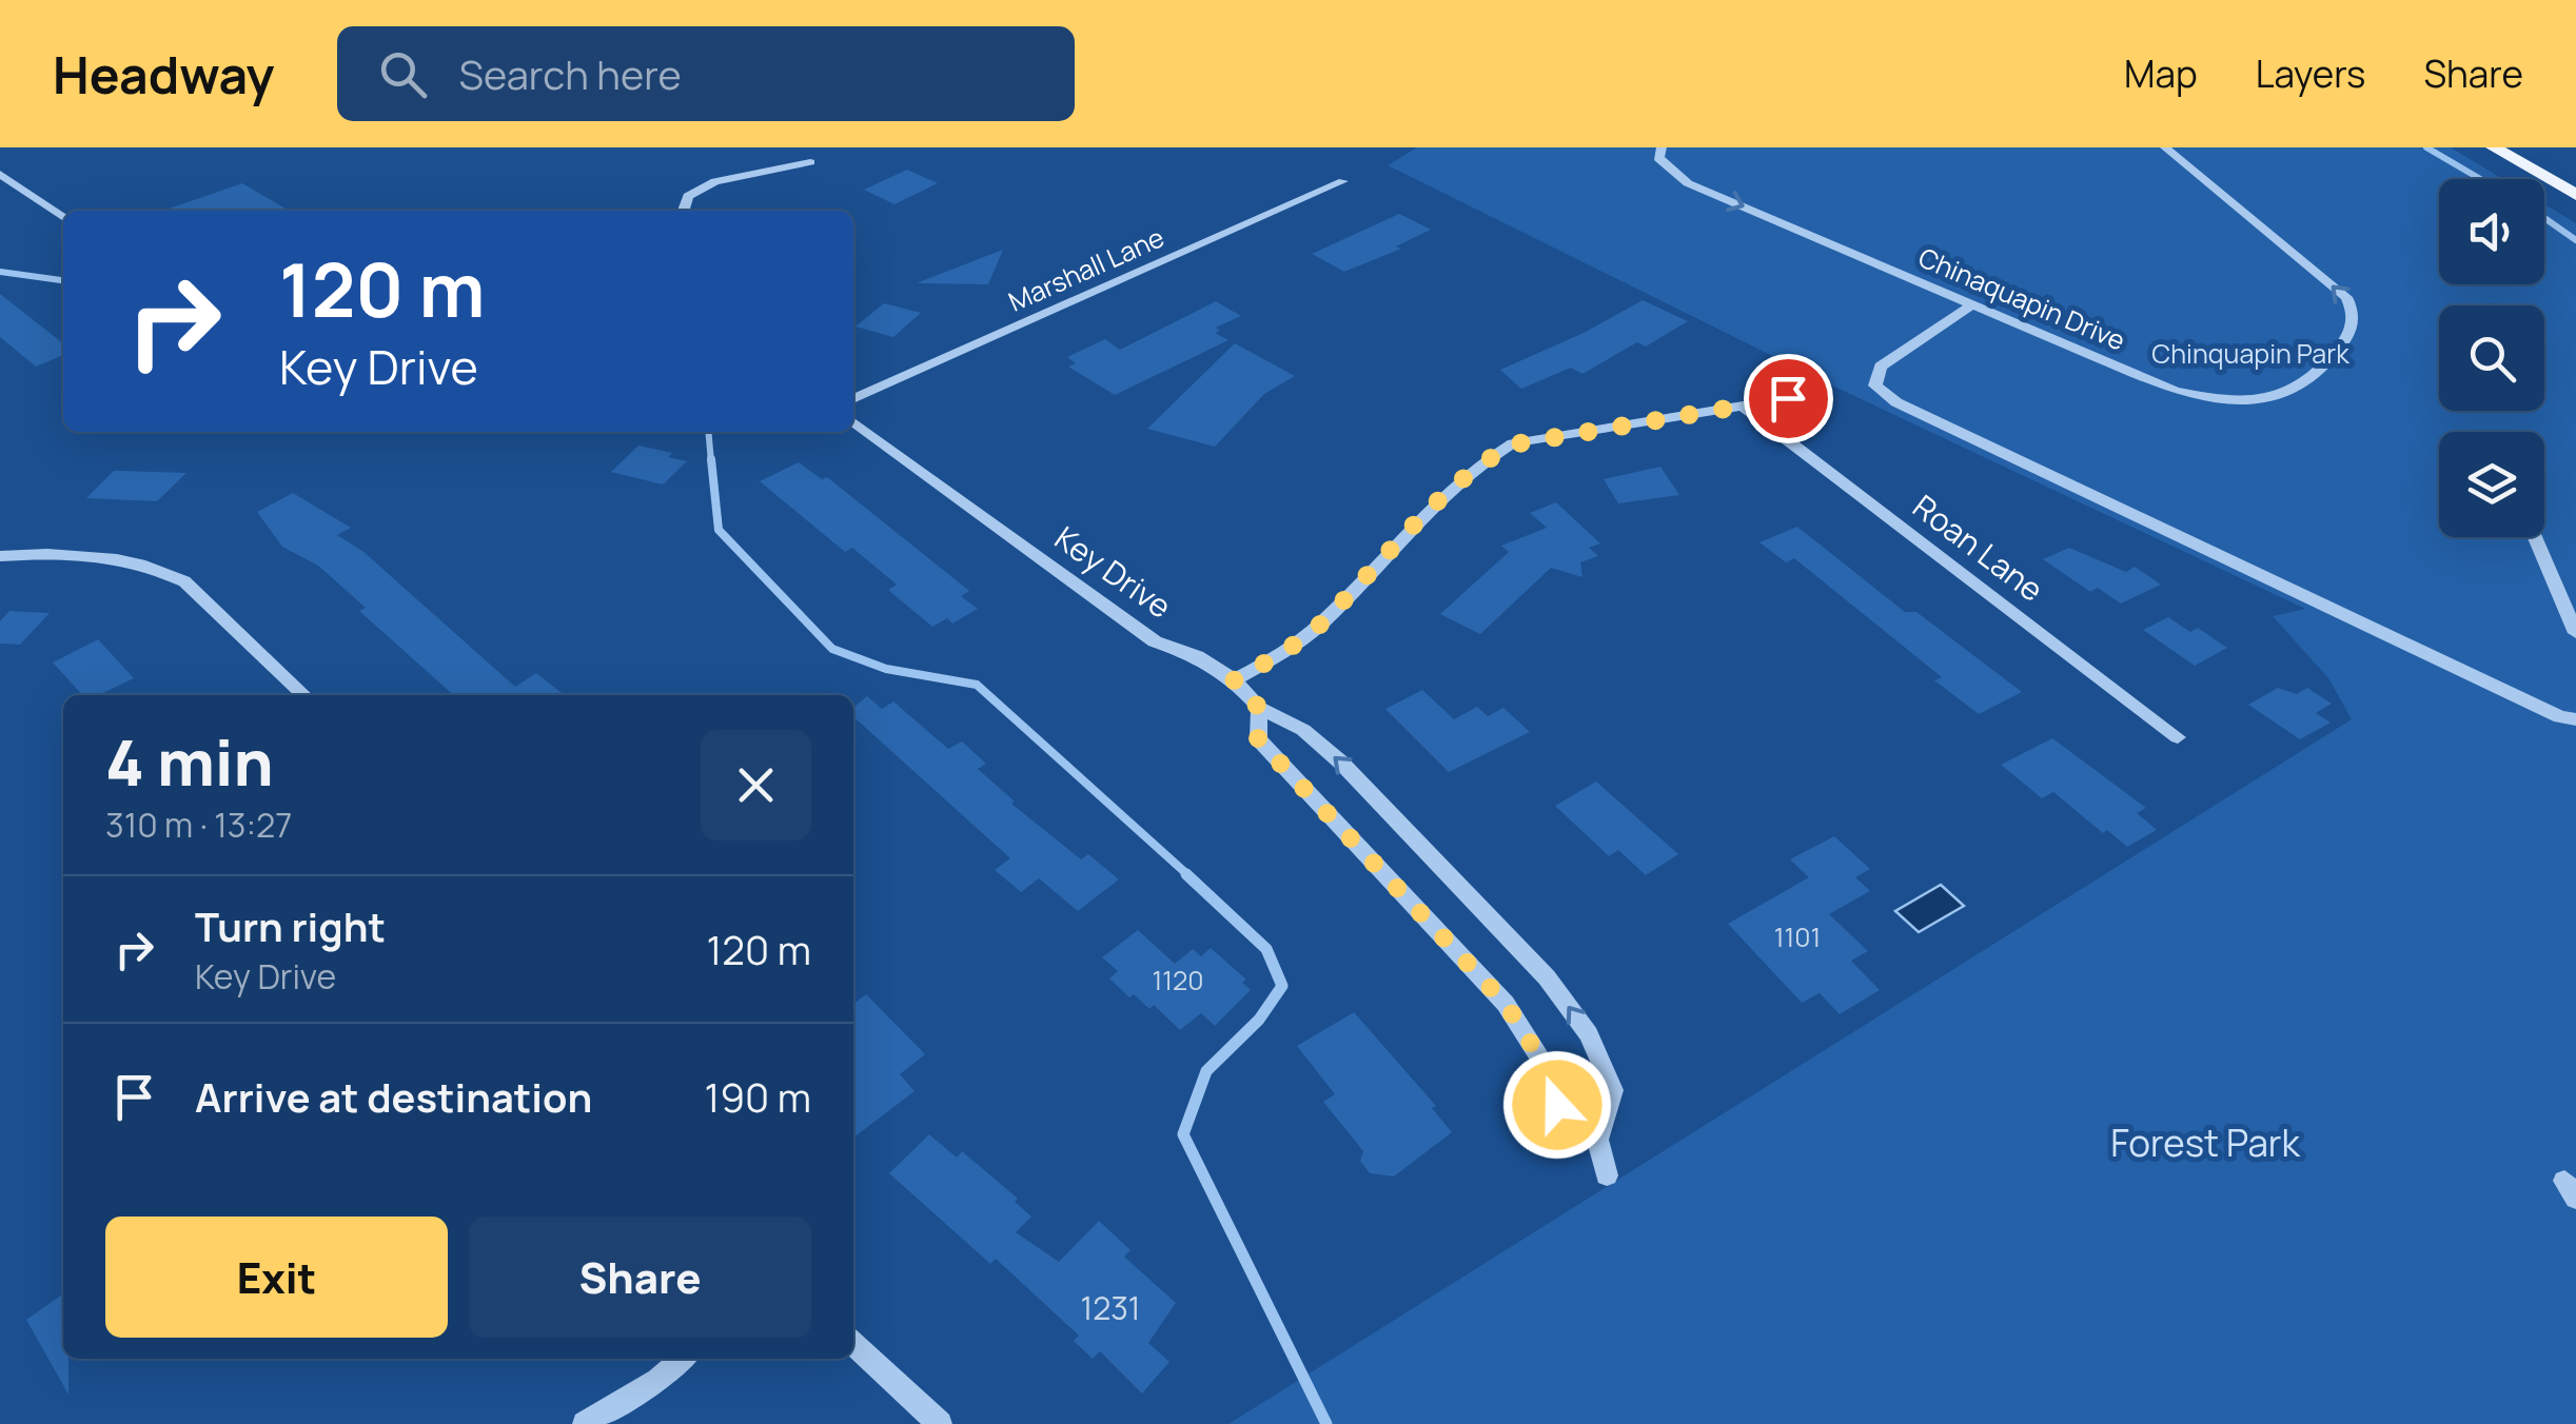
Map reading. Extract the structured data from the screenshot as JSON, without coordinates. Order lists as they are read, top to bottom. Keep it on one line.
{"streets":{"street":["Marshall Lane","Chinaquapin Drive","Roan Lane","Key Drive"]},"parks":["Chinquapin Park","Forest Park"],"house_numbers":["1101","1120","1231"],"page":{"header":"Headway","search":"Search here","nav":["Map","Layers","Share"],"turn":["120 m","Key Drive"],"heading":["4 min","310 m · 13:27"],"list":[{"name":"Turn right","note":"Key Drive","value":"120 m"},{"name":"Arrive at destination","value":"190 m"}],"buttons":["Exit","Share"]}}
